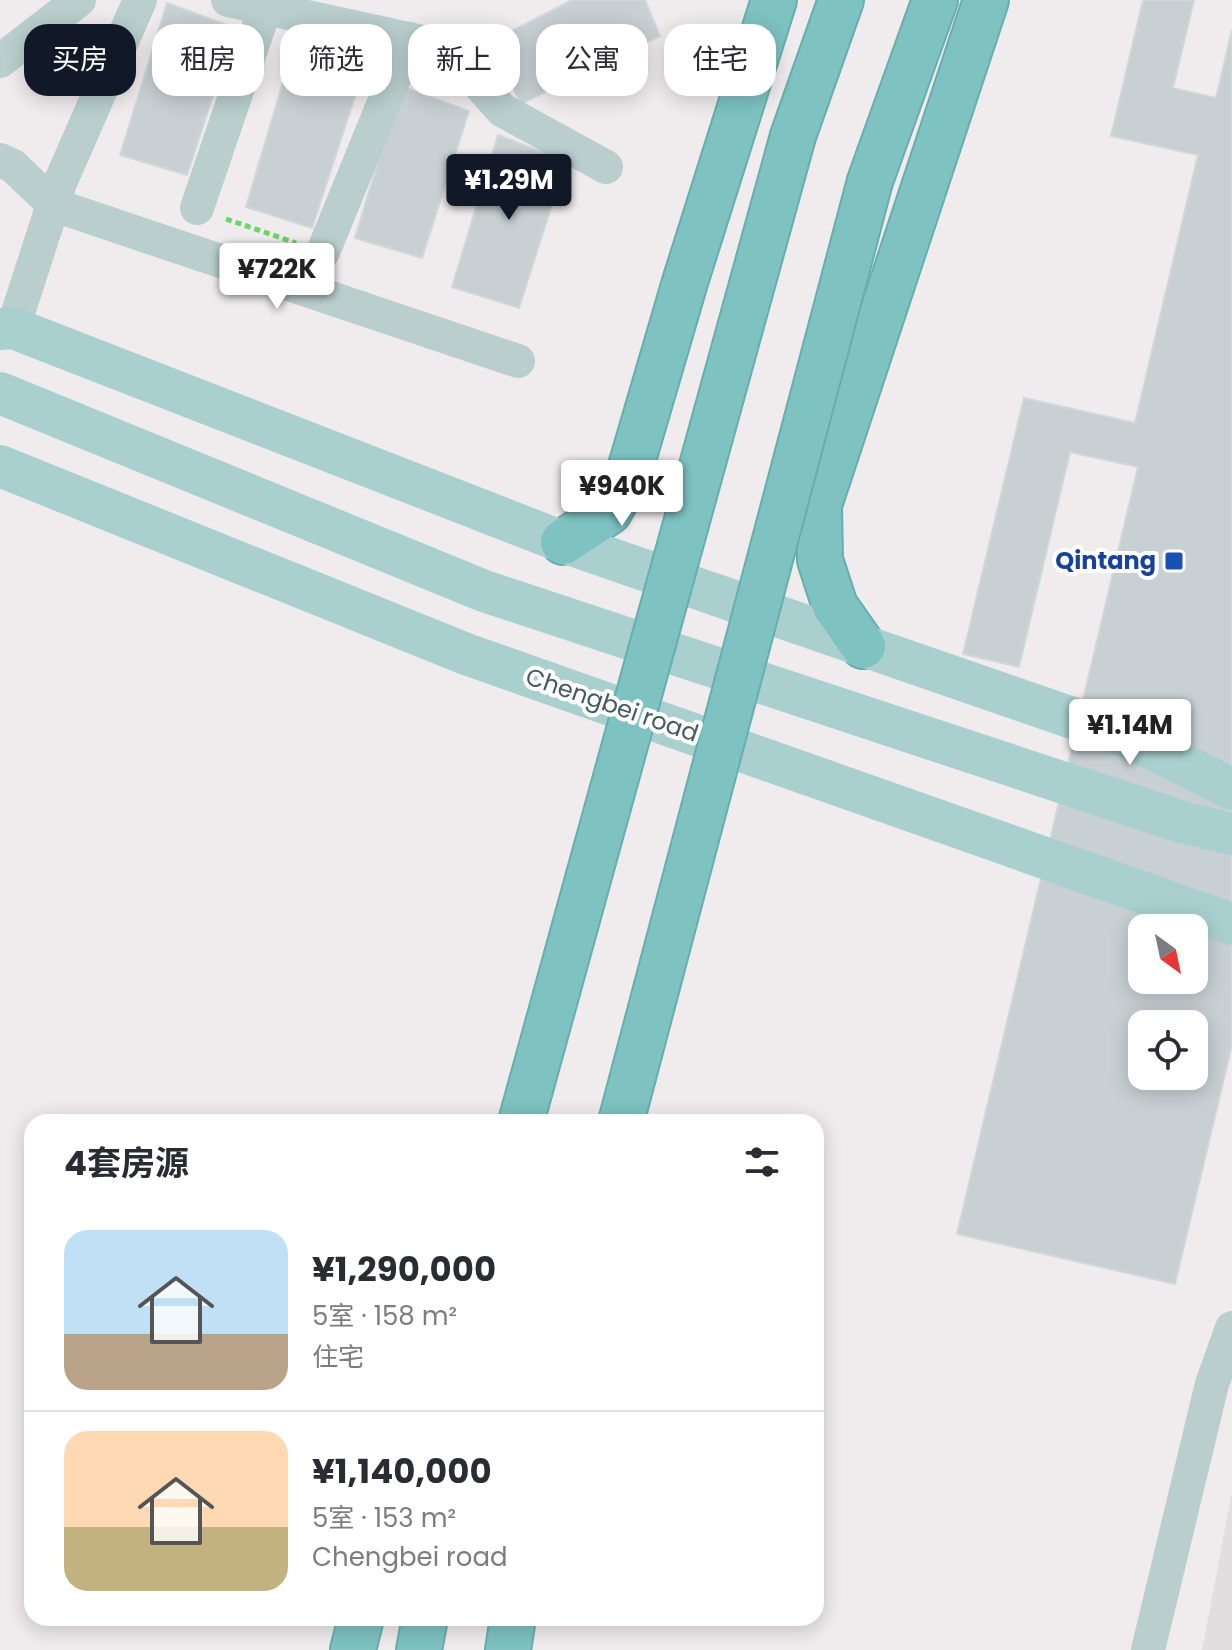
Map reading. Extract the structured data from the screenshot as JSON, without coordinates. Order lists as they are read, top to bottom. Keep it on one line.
{"streets":{"main road":["Chengbei road"]},"places":{"transit":["Qintang"]},"north":"bottom right","page":{"chip":["买房","租房","筛选","新上","公寓","住宅"],"price":["¥1.29M","¥722K","¥940K","¥1.14M"],"heading":"4套房源","list":[{"name":"¥1,290,000","note":"5室 · 158 m² · 住宅"},{"name":"¥1,140,000","note":"5室 · 153 m² · Chengbei road"}]}}
